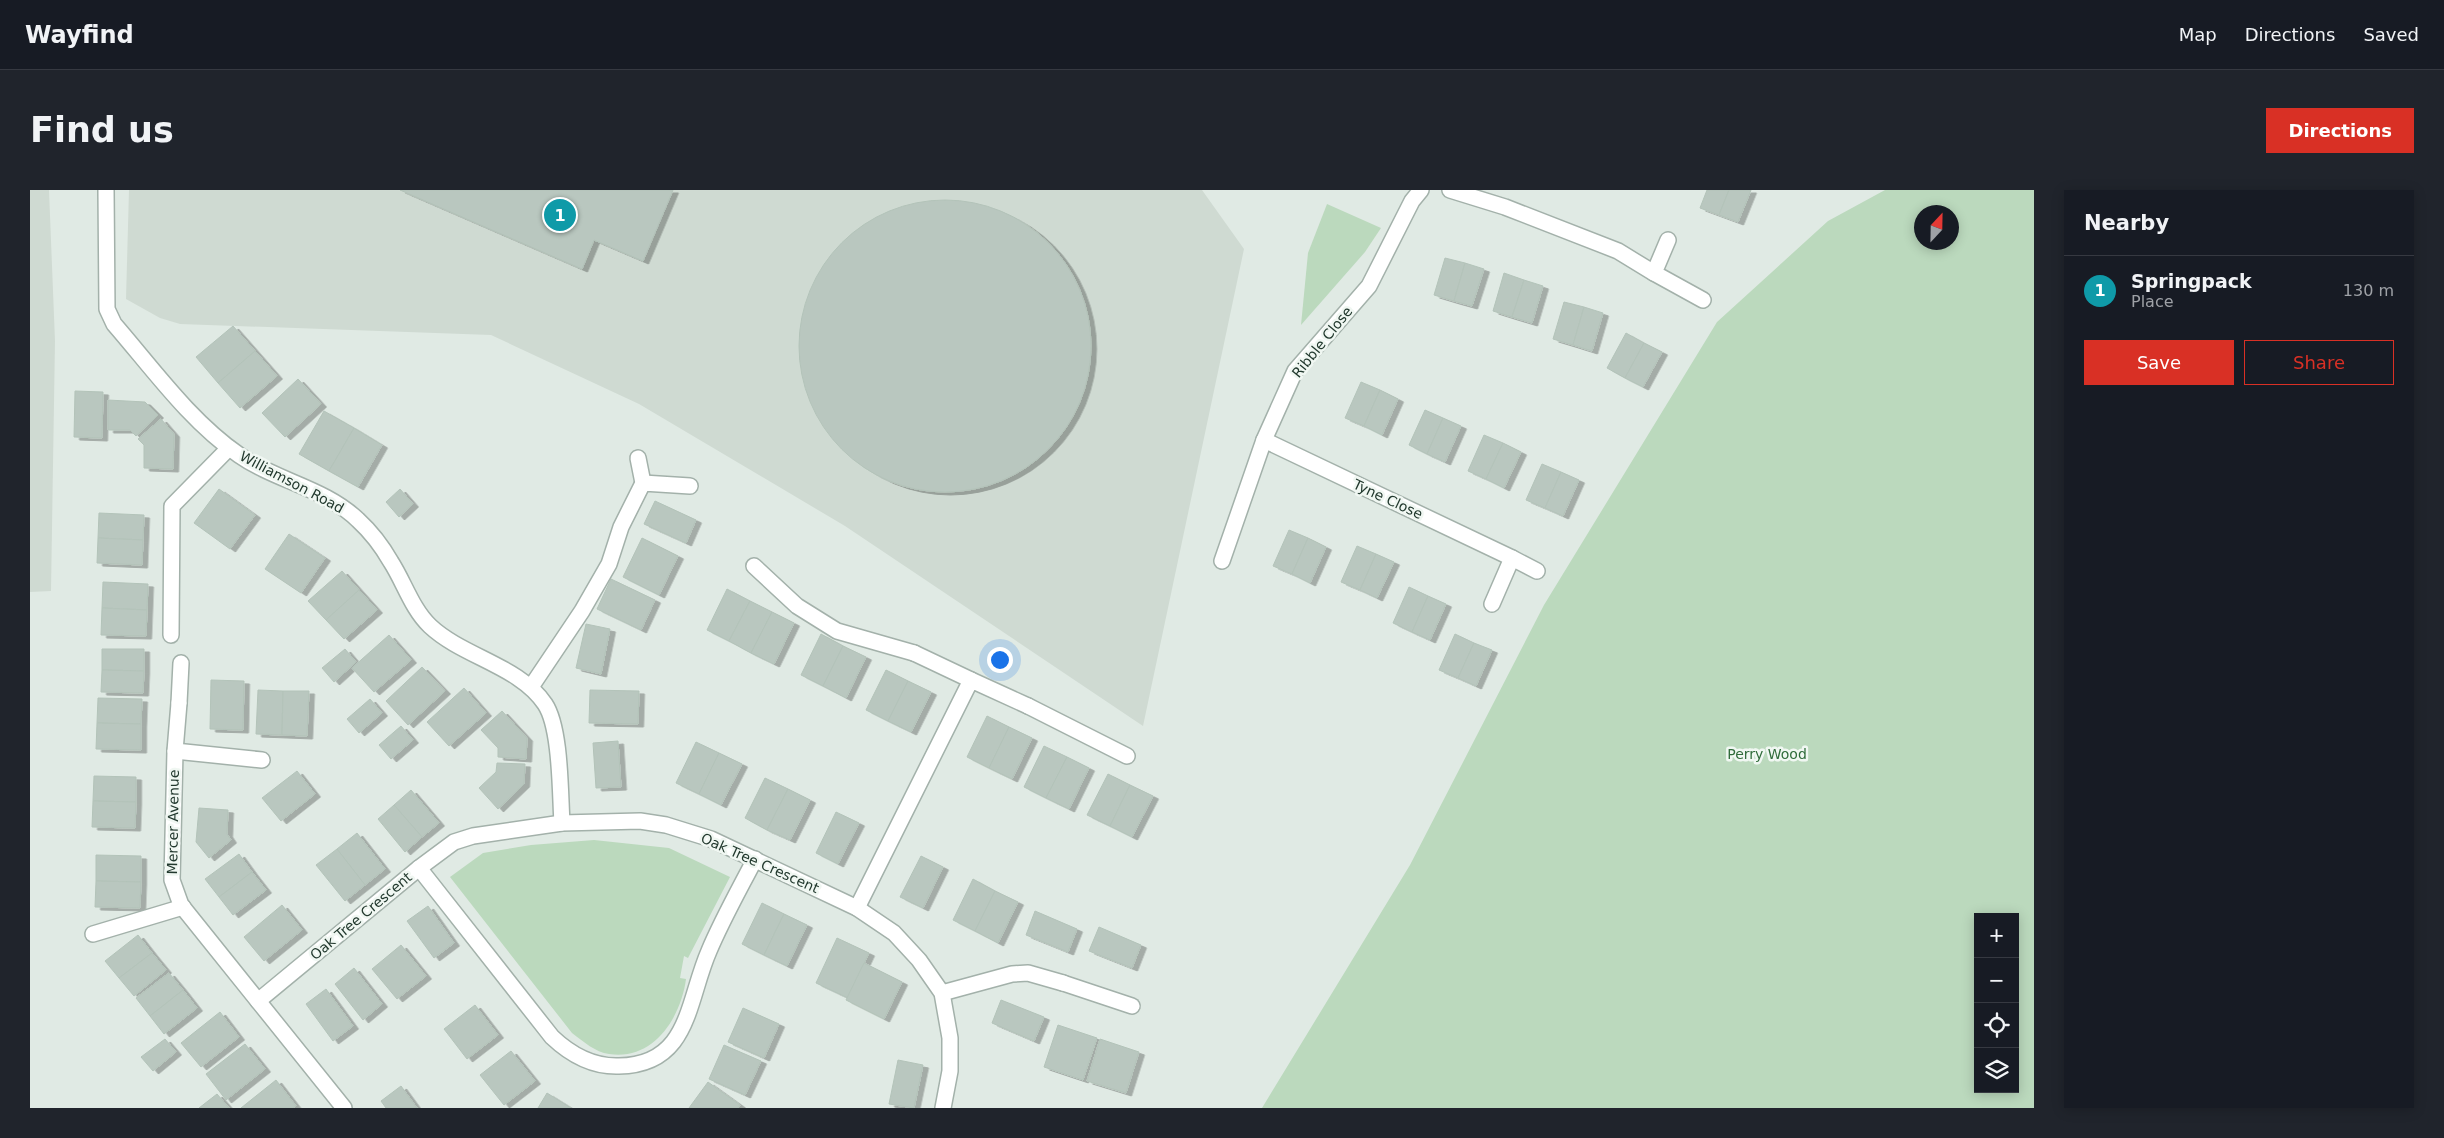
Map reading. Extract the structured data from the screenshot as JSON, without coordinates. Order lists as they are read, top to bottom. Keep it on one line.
{"streets":{"street":["Ribble Close","Williamson Road","Tyne Close","Mercer Avenue","Oak Tree Crescent"]},"crossings":[["Ribble Close","Tyne Close"],["Williamson Road","Oak Tree Crescent"],["Mercer Avenue","Oak Tree Crescent"]],"parks":["Perry Wood"],"north":"top","page":{"header":"Wayfind","nav":["Map","Directions","Saved"],"buttons":["Directions",["Save","Share"]],"title":"Find us","heading":"Nearby","pins":"1","list":[{"mark":"1","name":"Springpack","note":"Place","value":"130 m"}],"map_buttons":["+","−"]}}
